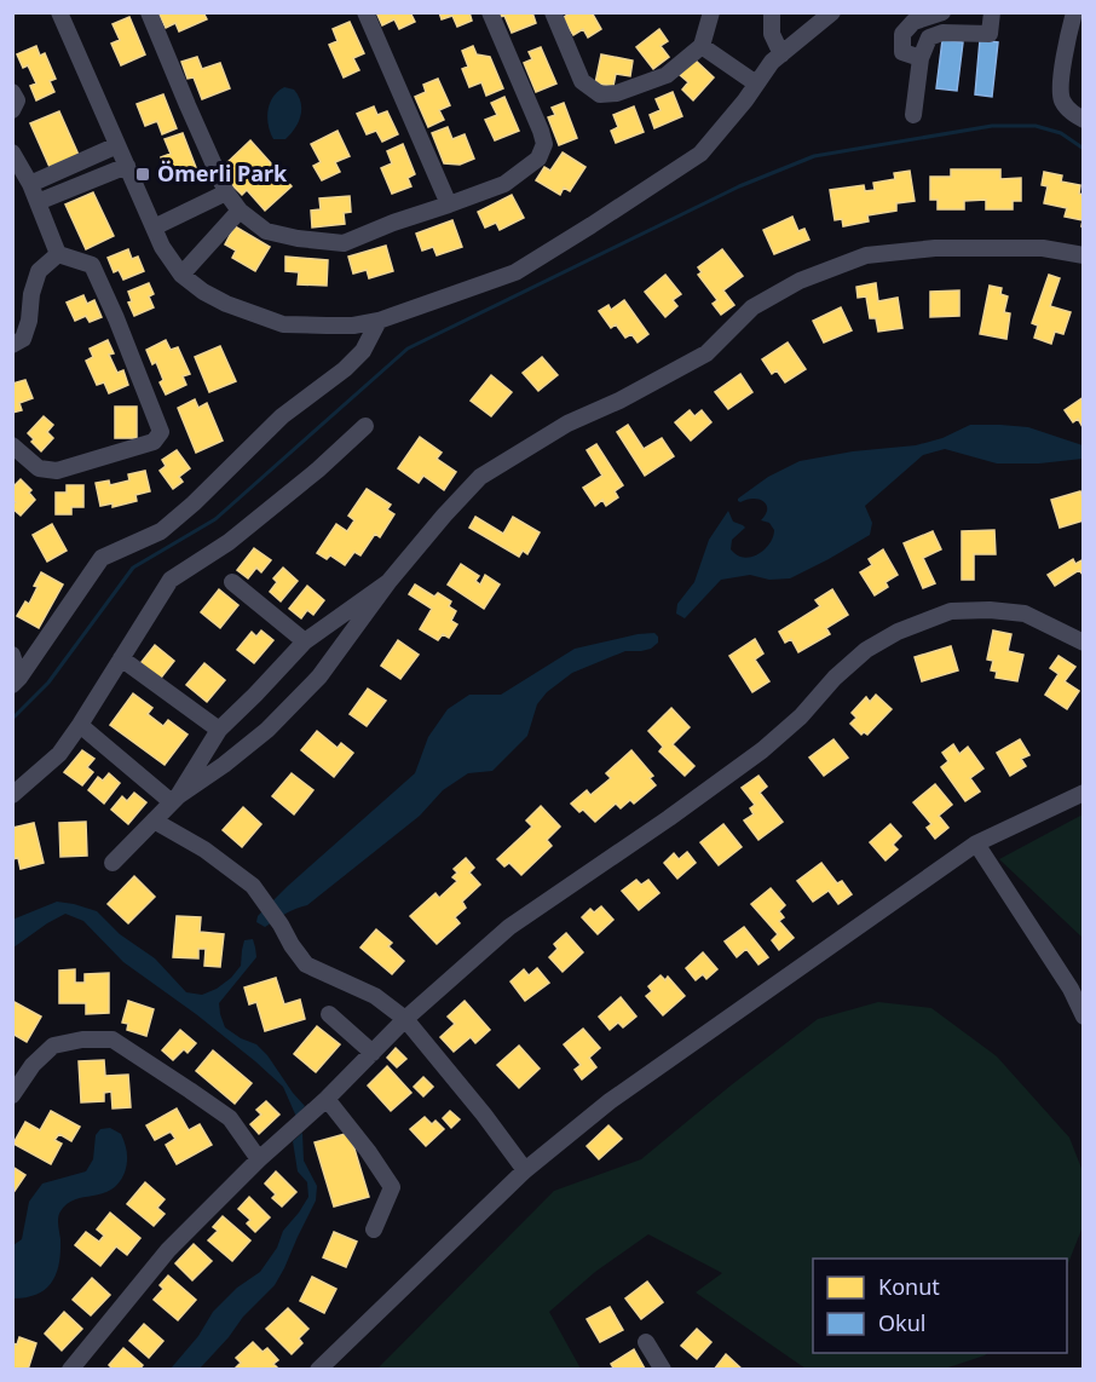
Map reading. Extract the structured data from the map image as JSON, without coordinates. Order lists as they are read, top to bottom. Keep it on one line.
{"places":{"transit":["Ömerli Park"]},"legend":["Konut","Okul"]}
